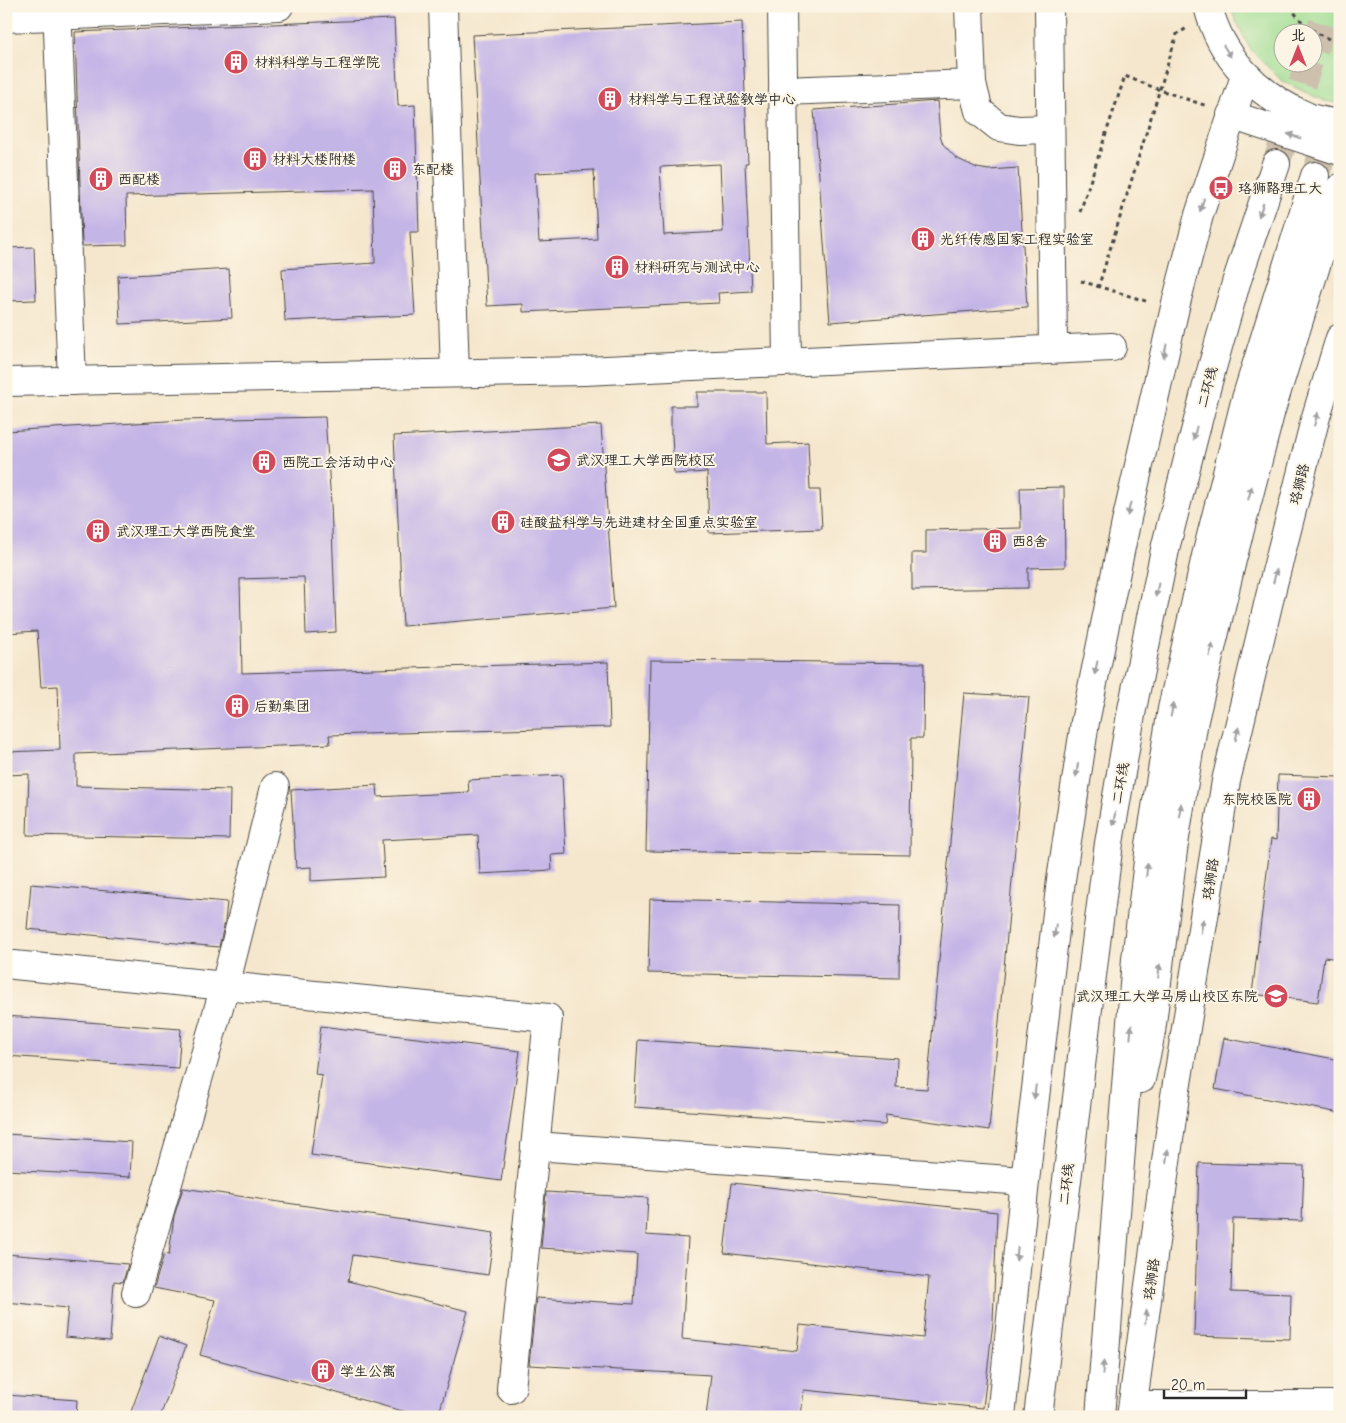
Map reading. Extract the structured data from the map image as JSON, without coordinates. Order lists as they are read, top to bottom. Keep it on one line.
{"streets":{"main road":["二环线","珞狮路"]},"places":{"building":["材料科学与工程学院","材料学与工程试验教学中心","材料大楼附楼","东配楼","西配楼","光纤传感国家工程实验室","材料研究与测试中心","西院工会活动中心","硅酸盐科学与先进建材全国重点实验室","武汉理工大学西院食堂","西8舍","后勤集团","东院校医院","学生公寓"],"bus stop":["珞狮路理工大"],"school or university":["武汉理工大学西院校区","武汉理工大学马房山校区东院"]},"scale_bar":"20 m","north":"top"}
